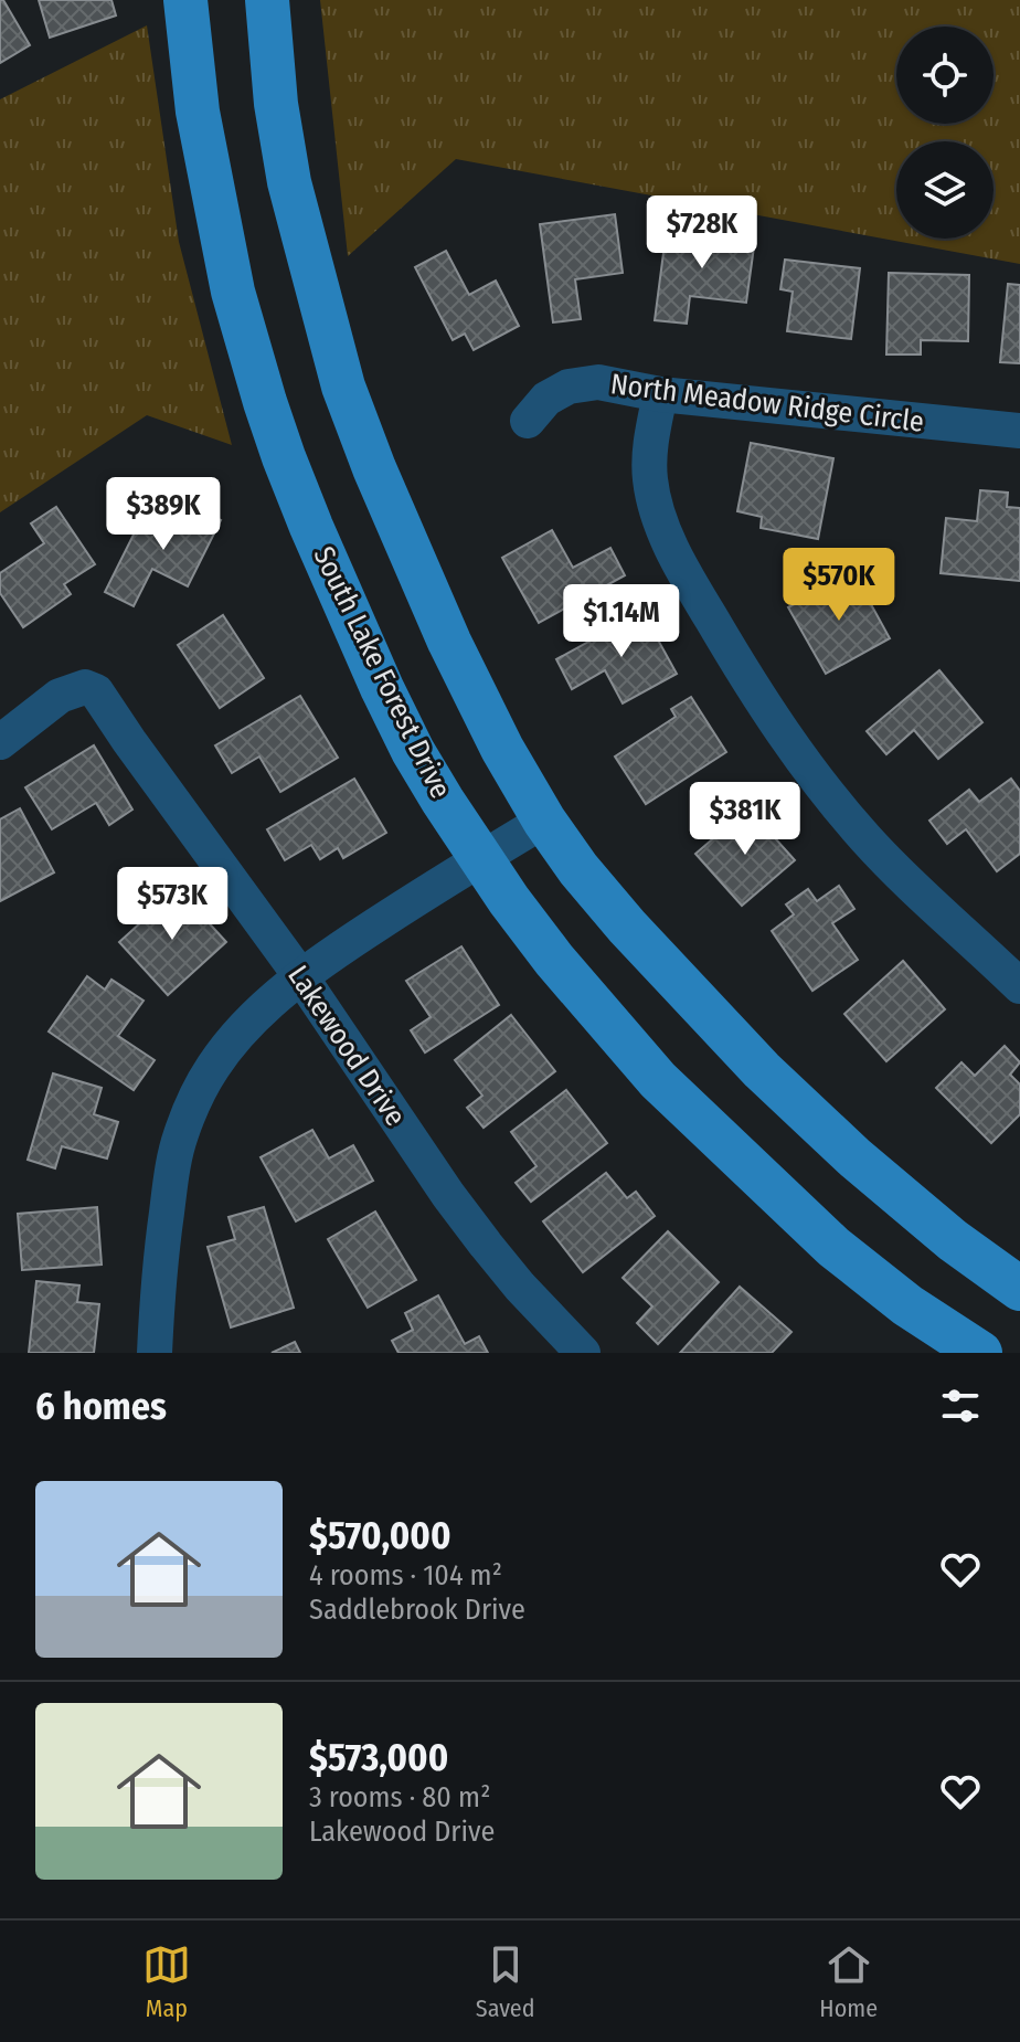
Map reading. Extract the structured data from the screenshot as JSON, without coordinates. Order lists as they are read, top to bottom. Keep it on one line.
{"streets":{"main road":["South Lake Forest Drive"],"street":["North Meadow Ridge Circle","Lakewood Drive"]},"page":{"price":["$728K","$389K","$570K","$1.14M","$381K","$573K"],"heading":"6 homes","list":[{"name":"$570,000","note":"4 rooms · 104 m² · Saddlebrook Drive"},{"name":"$573,000","note":"3 rooms · 80 m² · Lakewood Drive"}],"tabs":["Map","Saved","Home"]}}
